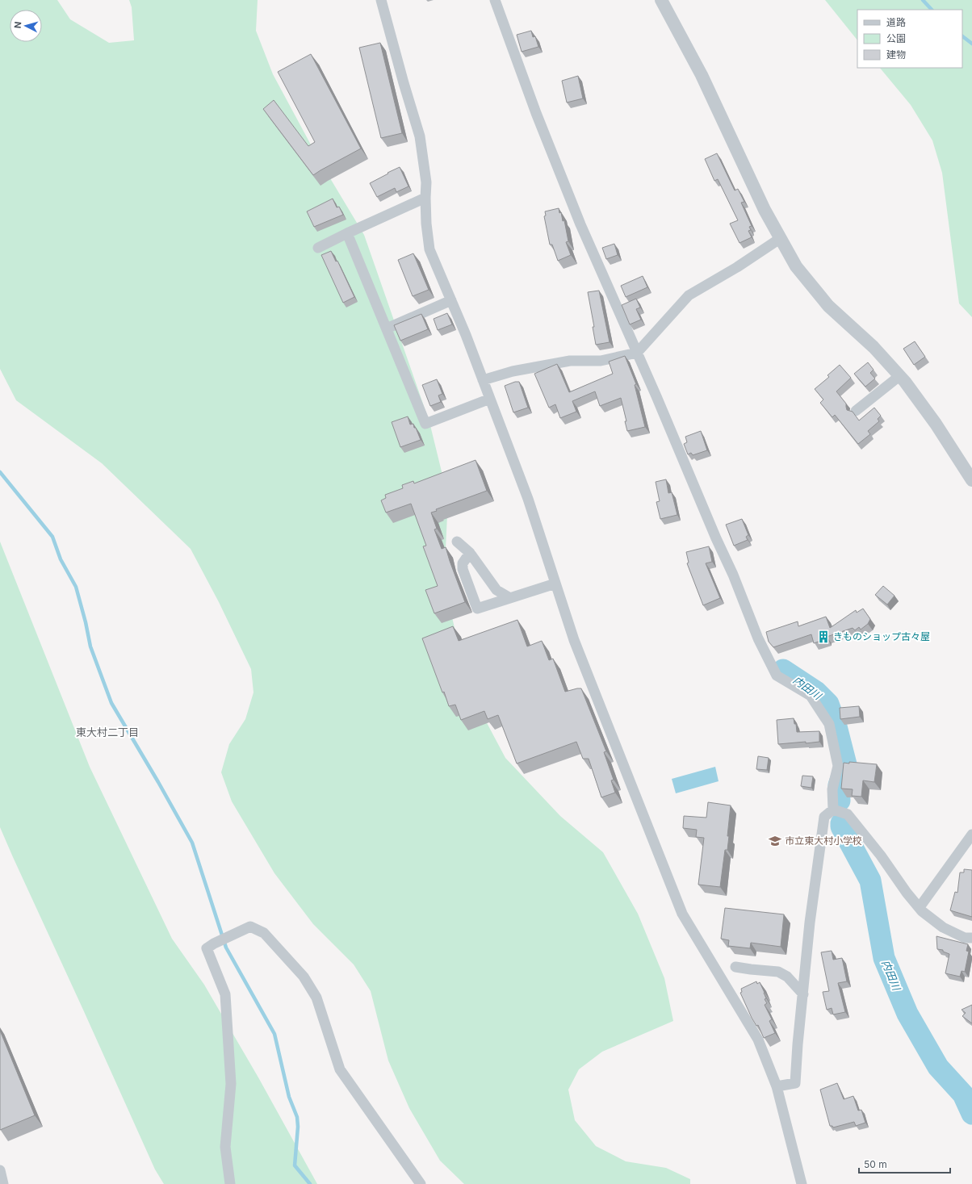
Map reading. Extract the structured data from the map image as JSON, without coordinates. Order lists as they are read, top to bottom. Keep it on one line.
{"districts":["東大村二丁目"],"water":["内田川"],"places":{"building":["きものショップ古々屋"],"school or university":["市立東大村小学校"]},"legend":["道路","公園","建物"],"scale_bar":"50 m","north":"left"}
